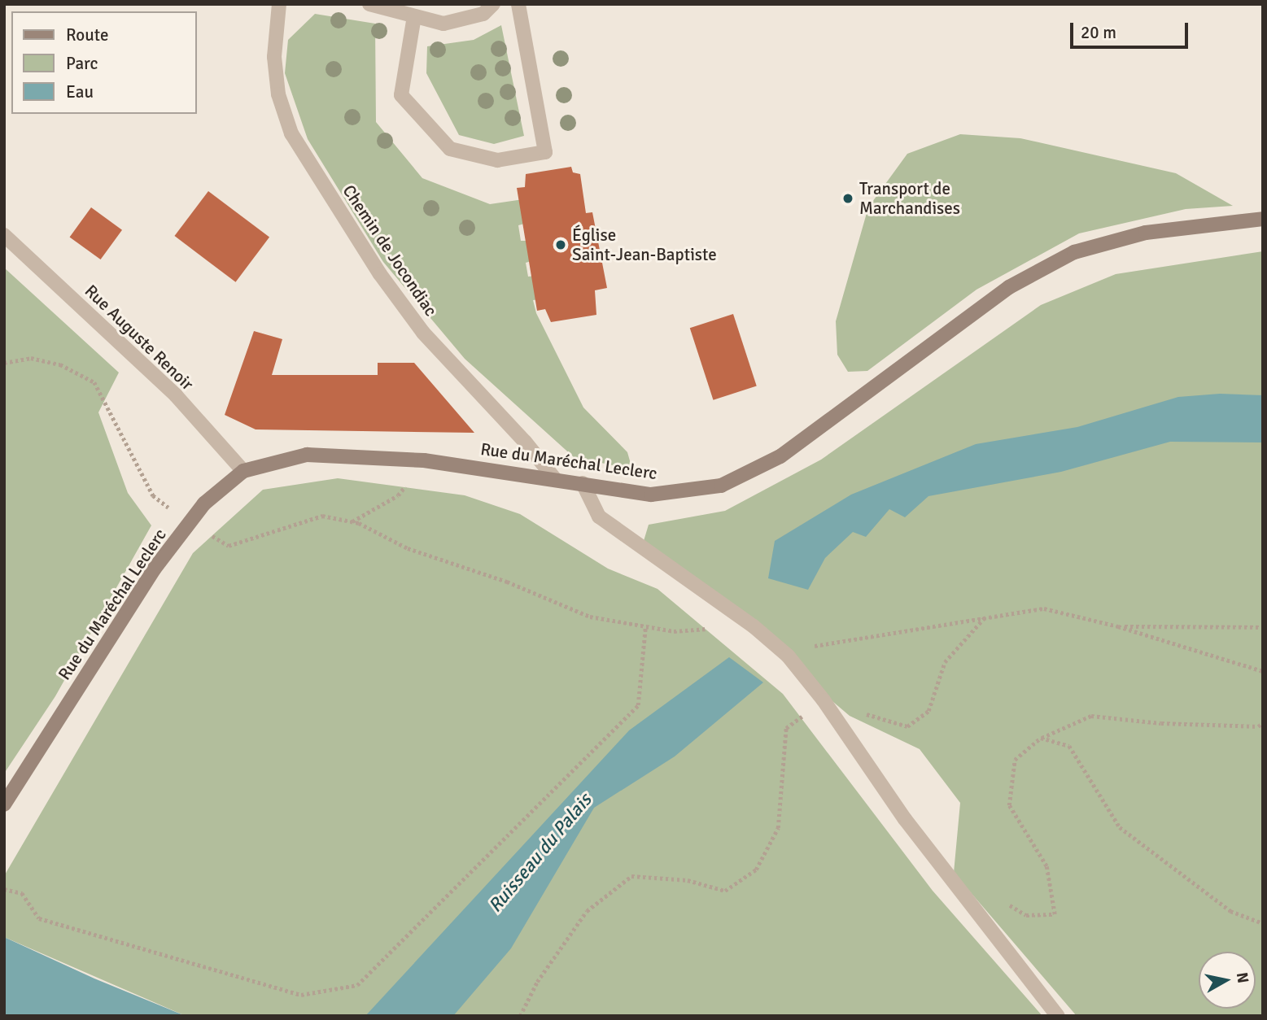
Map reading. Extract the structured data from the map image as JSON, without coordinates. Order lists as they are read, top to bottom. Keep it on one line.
{"streets":{"main road":["Rue du Maréchal Leclerc"],"street":["Chemin de Jocondiac","Rue Auguste Renoir"]},"crossings":[["Chemin de Jocondiac","Rue du Maréchal Leclerc"],["Rue Auguste Renoir","Rue du Maréchal Leclerc"]],"water":["Ruisseau du Palais"],"places":["Transport de Marchandises","Église Saint-Jean-Baptiste"],"legend":["Route","Parc","Eau"],"scale_bar":"20 m","north":"right"}
